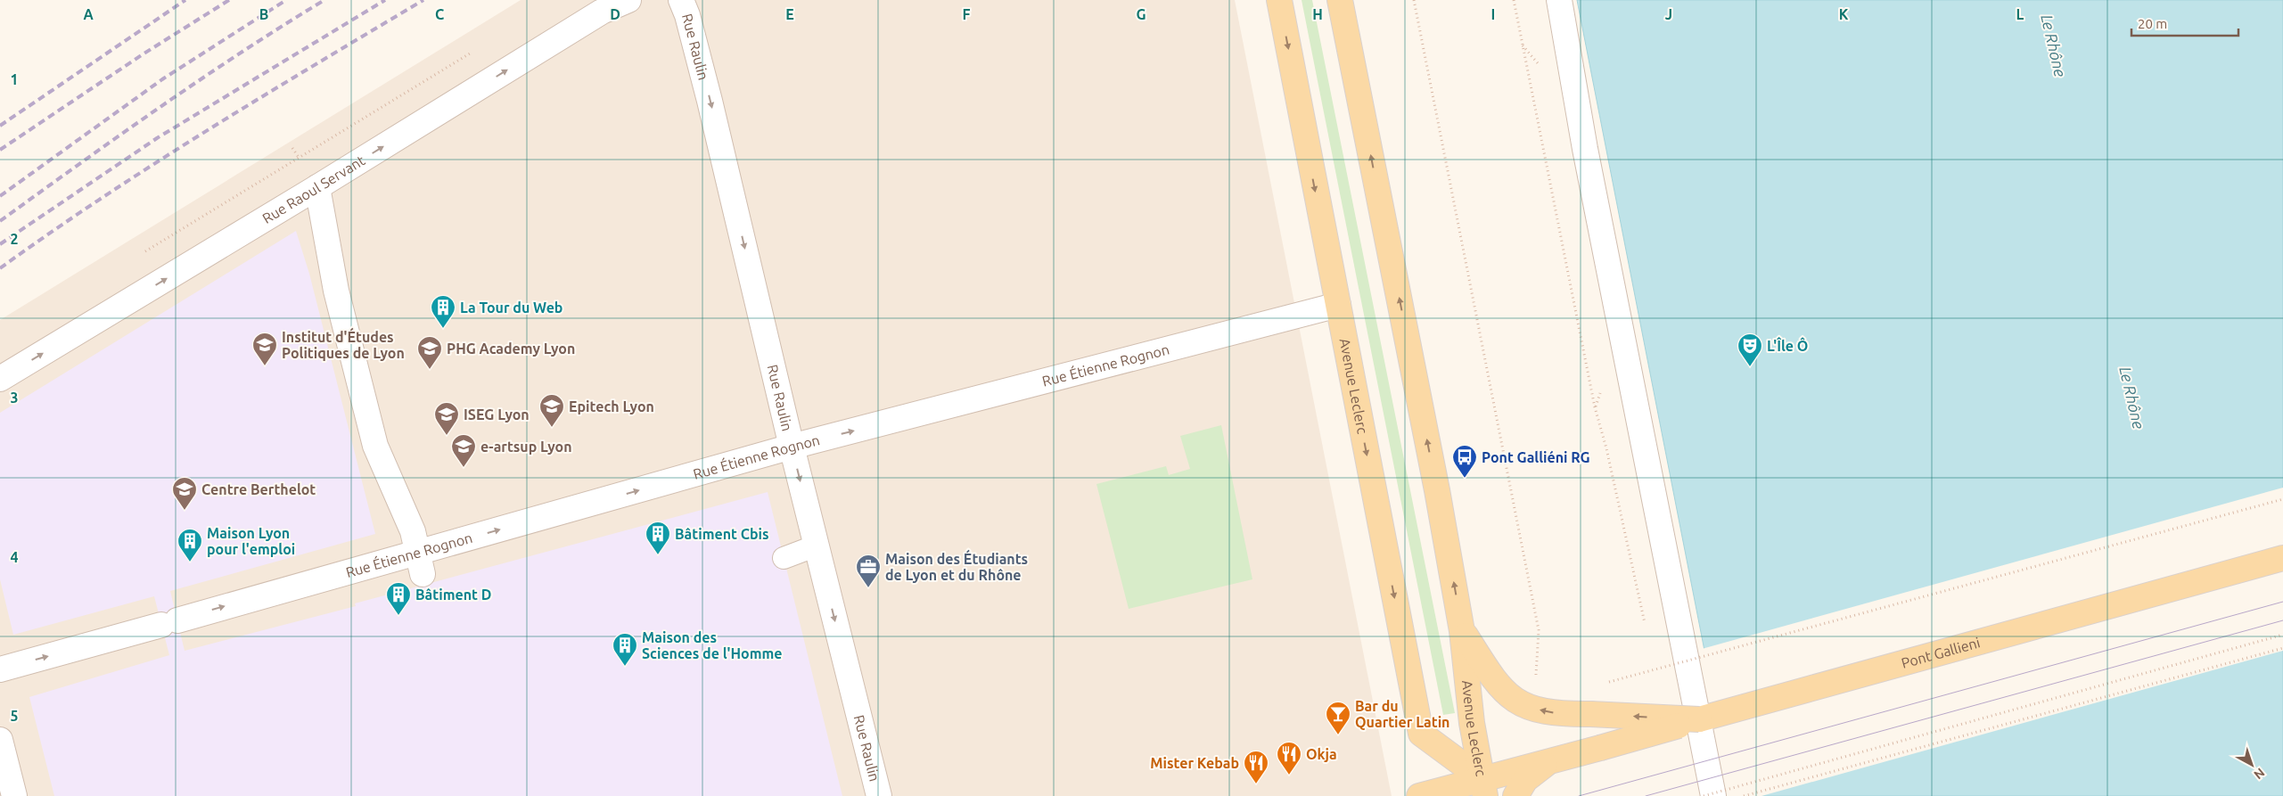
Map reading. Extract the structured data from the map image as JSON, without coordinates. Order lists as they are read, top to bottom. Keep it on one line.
{"streets":{"main road":["Avenue Leclerc","Pont Gallieni"],"street":["Rue Raulin","Rue Raoul Servant","Rue Étienne Rognon"]},"crossings":[["Rue Raulin","Rue Étienne Rognon"],["Rue Étienne Rognon","Avenue Leclerc"],["Avenue Leclerc","Pont Gallieni"]],"one_way":["Rue Raulin","Rue Raoul Servant","Rue Étienne Rognon"],"water":["Le Rhône"],"places":{"building":["La Tour du Web","Bâtiment Cbis","Maison Lyon pour l'emploi","Bâtiment D","Maison des Sciences de l'Homme"],"school or university":["Institut d'Études Politiques de Lyon","PHG Academy Lyon","Epitech Lyon","ISEG Lyon","e-artsup Lyon","Centre Berthelot"],"theatre":["L'Île Ô"],"bus stop":["Pont Galliéni RG"],"office":["Maison des Étudiants de Lyon et du Rhône"],"bar":["Bar du Quartier Latin"],"restaurant":["Okja","Mister Kebab"]},"scale_bar":"20 m","north":"bottom right","grid":{"columns":["A","B","C","D","E","F","G","H","I","J","K","L"],"rows":["1","2","3","4","5"]}}
